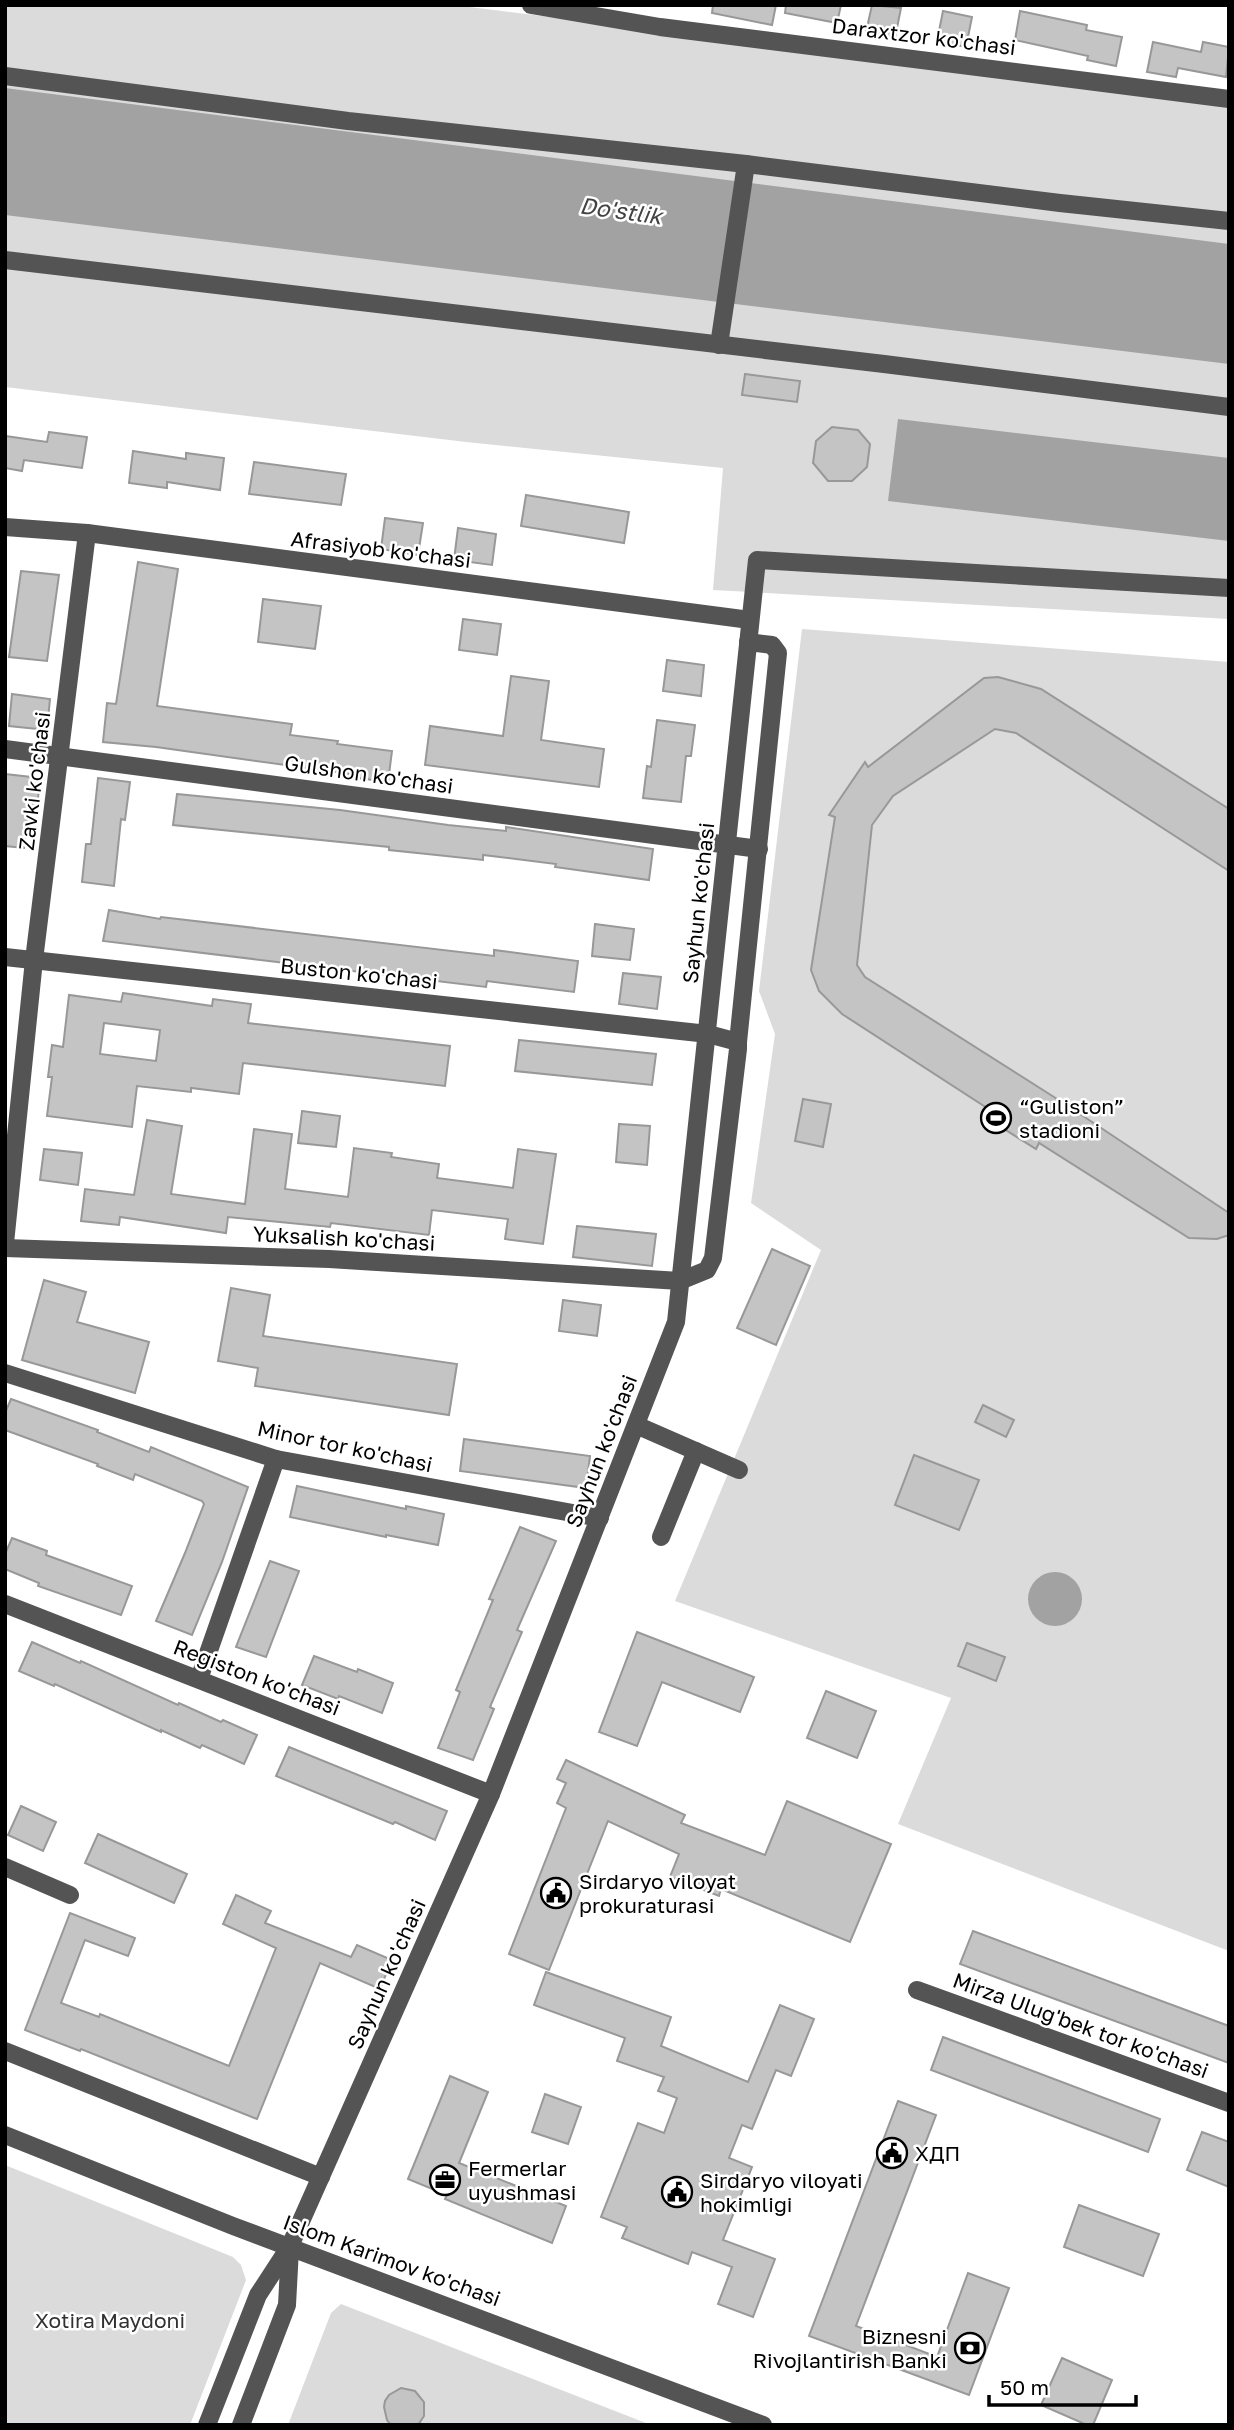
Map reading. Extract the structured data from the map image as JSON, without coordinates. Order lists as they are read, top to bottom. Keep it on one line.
{"streets":{"street":["Daraxtzor ko'chasi","Afrasiyob ko'chasi","Gulshon ko'chasi","Zavki ko'chasi","Sayhun ko'chasi","Buston ko'chasi","Yuksalish ko'chasi","Minor tor ko'chasi","Registon ko'chasi","Mirza Ulug'bek tor ko'chasi","Islom Karimov ko'chasi"]},"crossings":[["Afrasiyob ko'chasi","Zavki ko'chasi"],["Afrasiyob ko'chasi","Sayhun ko'chasi"],["Gulshon ko'chasi","Zavki ko'chasi"],["Gulshon ko'chasi","Sayhun ko'chasi"],["Zavki ko'chasi","Buston ko'chasi"],["Sayhun ko'chasi","Buston ko'chasi"],["Sayhun ko'chasi","Yuksalish ko'chasi"],["Sayhun ko'chasi","Minor tor ko'chasi"],["Sayhun ko'chasi","Registon ko'chasi"],["Sayhun ko'chasi","Islom Karimov ko'chasi"]],"water":["Do'stlik"],"parks":["Xotira Maydoni"],"places":{"sports":["“Guliston” stadioni"],"public building":["Sirdaryo viloyat prokuraturasi","ХДП","Sirdaryo viloyati hokimligi"],"office":["Fermerlar uyushmasi"],"bank":["Biznesni Rivojlantirish Banki"]},"scale_bar":"50 m"}
